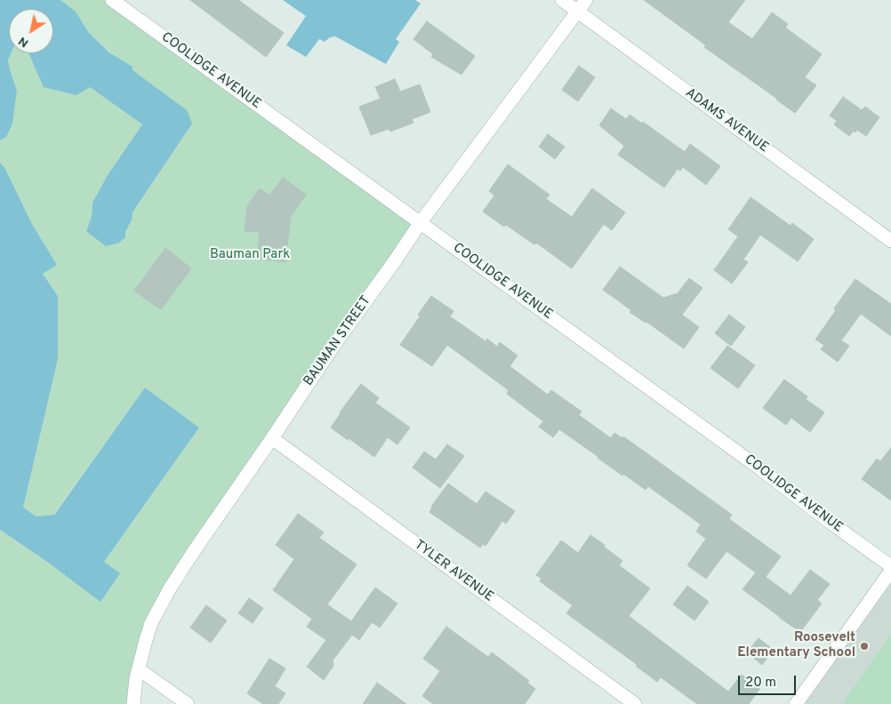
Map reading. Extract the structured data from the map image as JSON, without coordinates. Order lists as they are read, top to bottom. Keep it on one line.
{"streets":{"street":["COOLIDGE AVENUE","ADAMS AVENUE","BAUMAN STREET","TYLER AVENUE"]},"crossings":[["COOLIDGE AVENUE","BAUMAN STREET"],["ADAMS AVENUE","BAUMAN STREET"],["BAUMAN STREET","TYLER AVENUE"]],"parks":["Bauman Park"],"places":["Roosevelt Elementary School"],"scale_bar":"20 m","north":"bottom left"}
